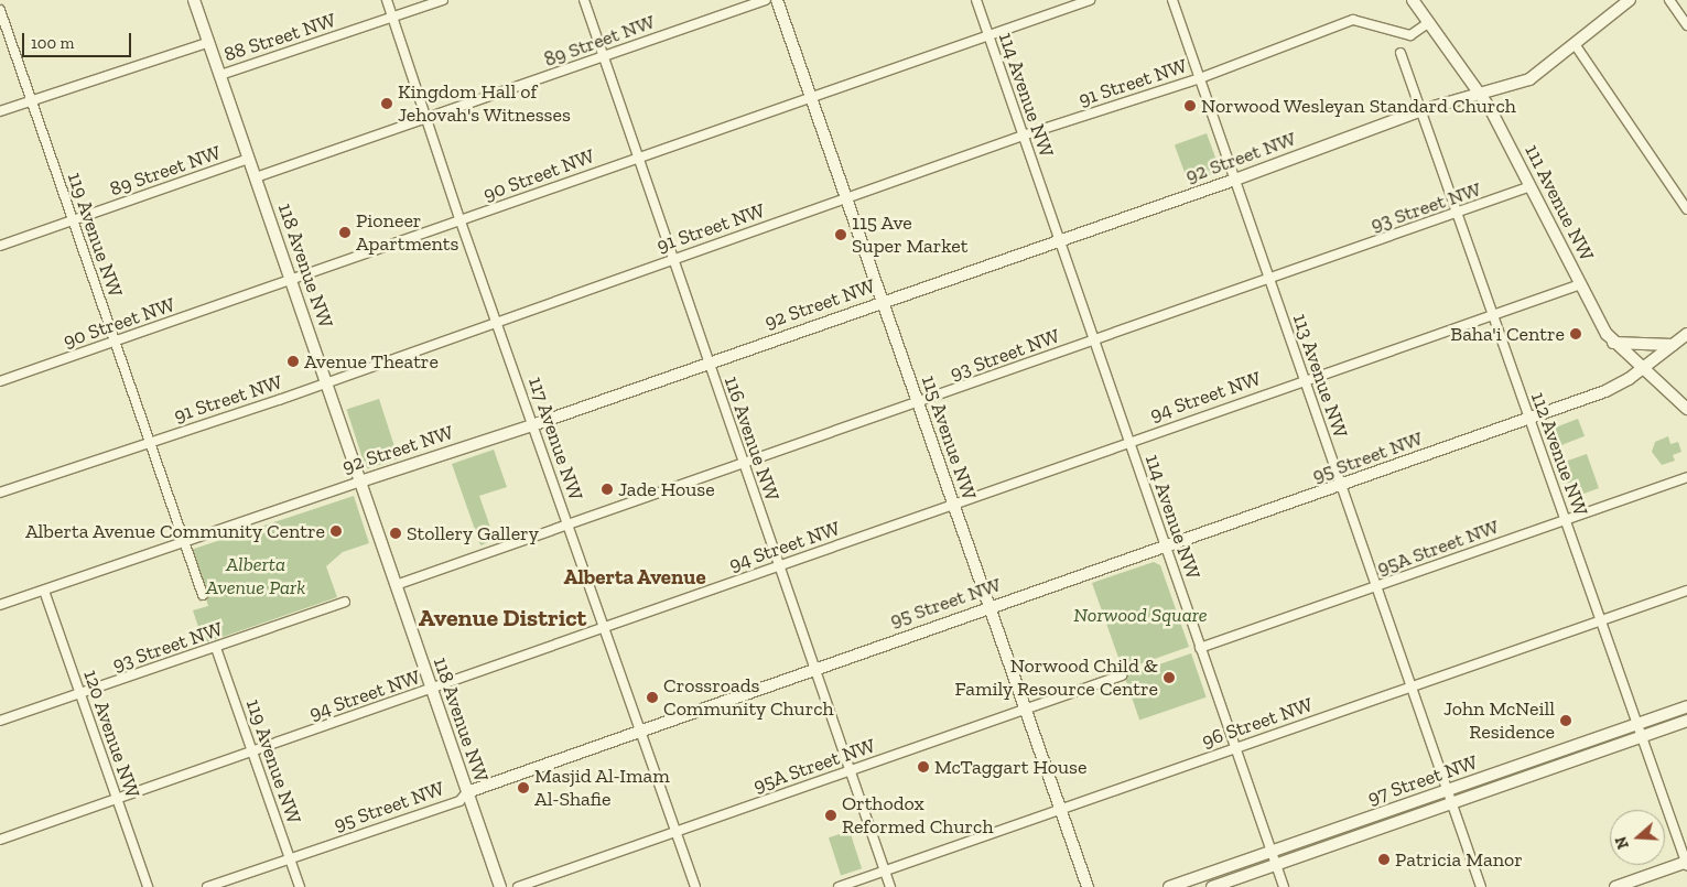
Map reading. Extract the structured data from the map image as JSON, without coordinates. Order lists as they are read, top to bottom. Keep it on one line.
{"streets":{"street":["88 Street NW","89 Street NW","91 Street NW","114 Avenue NW","92 Street NW","90 Street NW","111 Avenue NW","93 Street NW","119 Avenue NW","118 Avenue NW","113 Avenue NW","94 Street NW","115 Avenue NW","117 Avenue NW","116 Avenue NW","112 Avenue NW","95 Street NW","95A Street NW","96 Street NW","120 Avenue NW","97 Street NW"]},"crossings":[["88 Street NW","119 Avenue NW"],["88 Street NW","118 Avenue NW"],["88 Street NW","117 Avenue NW"],["89 Street NW","119 Avenue NW"],["89 Street NW","118 Avenue NW"],["89 Street NW","117 Avenue NW"],["89 Street NW","116 Avenue NW"],["91 Street NW","114 Avenue NW"],["91 Street NW","111 Avenue NW"],["91 Street NW","119 Avenue NW"],["91 Street NW","118 Avenue NW"],["91 Street NW","113 Avenue NW"],["91 Street NW","115 Avenue NW"],["91 Street NW","117 Avenue NW"],["91 Street NW","116 Avenue NW"],["114 Avenue NW","92 Street NW"],["114 Avenue NW","90 Street NW"],["114 Avenue NW","93 Street NW"],["114 Avenue NW","94 Street NW"],["114 Avenue NW","95 Street NW"],["114 Avenue NW","95A Street NW"],["114 Avenue NW","96 Street NW"],["114 Avenue NW","97 Street NW"],["92 Street NW","111 Avenue NW"],["92 Street NW","119 Avenue NW"],["92 Street NW","118 Avenue NW"],["92 Street NW","113 Avenue NW"],["92 Street NW","115 Avenue NW"],["92 Street NW","117 Avenue NW"],["92 Street NW","116 Avenue NW"],["92 Street NW","112 Avenue NW"],["92 Street NW","120 Avenue NW"],["90 Street NW","119 Avenue NW"],["90 Street NW","118 Avenue NW"],["90 Street NW","115 Avenue NW"],["90 Street NW","117 Avenue NW"],["90 Street NW","116 Avenue NW"],["111 Avenue NW","93 Street NW"],["111 Avenue NW","94 Street NW"],["111 Avenue NW","95 Street NW"],["93 Street NW","119 Avenue NW"],["93 Street NW","118 Avenue NW"],["93 Street NW","113 Avenue NW"],["93 Street NW","115 Avenue NW"],["93 Street NW","117 Avenue NW"],["93 Street NW","116 Avenue NW"],["93 Street NW","112 Avenue NW"],["93 Street NW","120 Avenue NW"],["119 Avenue NW","94 Street NW"],["119 Avenue NW","95 Street NW"],["118 Avenue NW","94 Street NW"],["118 Avenue NW","95 Street NW"],["113 Avenue NW","94 Street NW"],["113 Avenue NW","95 Street NW"],["113 Avenue NW","95A Street NW"],["113 Avenue NW","96 Street NW"],["113 Avenue NW","97 Street NW"],["94 Street NW","115 Avenue NW"],["94 Street NW","117 Avenue NW"],["94 Street NW","116 Avenue NW"],["94 Street NW","112 Avenue NW"],["94 Street NW","120 Avenue NW"],["115 Avenue NW","95 Street NW"],["115 Avenue NW","95A Street NW"],["115 Avenue NW","96 Street NW"],["117 Avenue NW","95 Street NW"],["117 Avenue NW","95A Street NW"],["116 Avenue NW","95 Street NW"],["116 Avenue NW","95A Street NW"],["116 Avenue NW","96 Street NW"],["112 Avenue NW","95 Street NW"],["112 Avenue NW","95A Street NW"],["112 Avenue NW","96 Street NW"],["112 Avenue NW","97 Street NW"]],"districts":["Alberta Avenue","Avenue District"],"parks":["Alberta Avenue Park","Norwood Square"],"places":["Kingdom Hall of Jehovah's Witnesses","Norwood Wesleyan Standard Church","Pioneer Apartments","115 Ave Super Market","Baha'i Centre","Avenue Theatre","Jade House","Alberta Avenue Community Centre","Stollery Gallery","Norwood Child & Family Resource Centre","Crossroads Community Church","John McNeill Residence","McTaggart House","Masjid Al-Imam Al-Shafie","Orthodox Reformed Church","Patricia Manor"],"scale_bar":"100 m","north":"left"}
